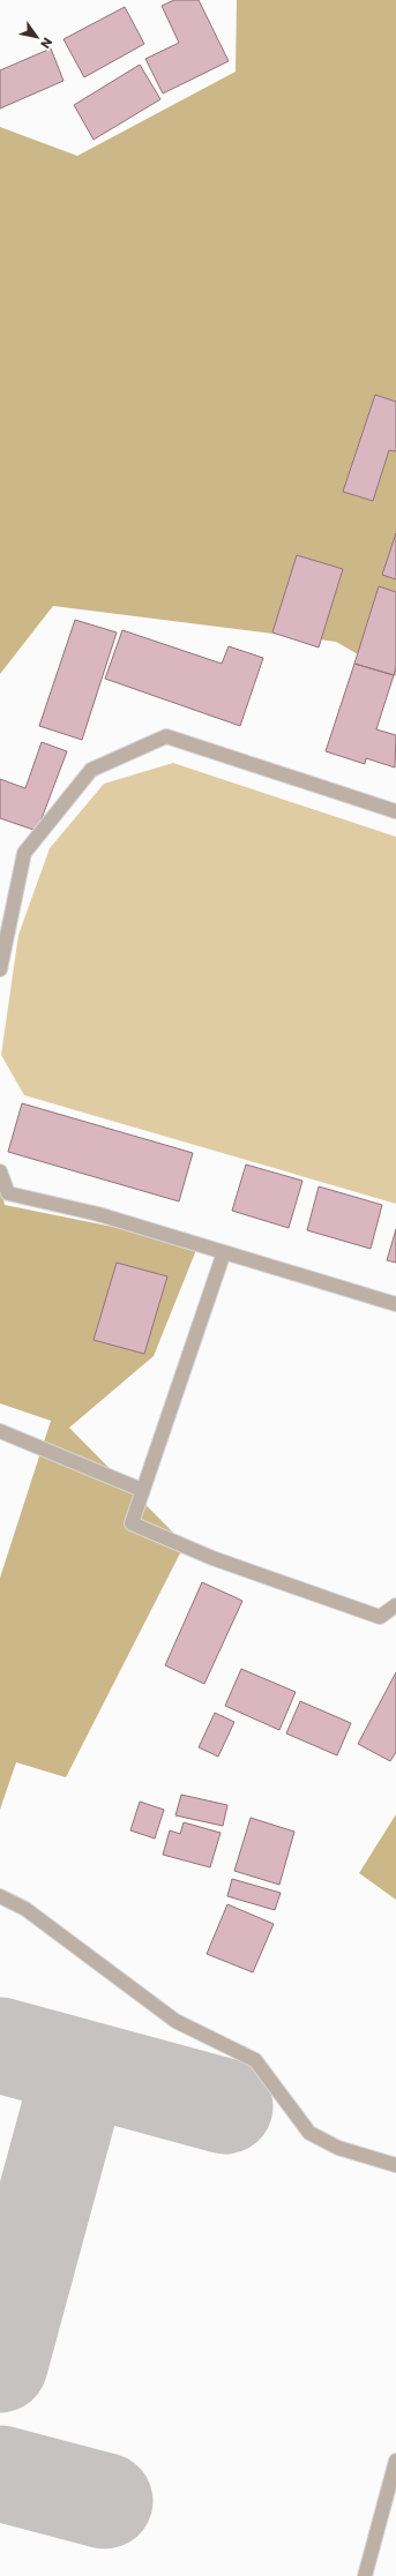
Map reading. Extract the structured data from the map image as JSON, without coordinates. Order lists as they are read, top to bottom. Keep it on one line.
{"north":"bottom right"}
